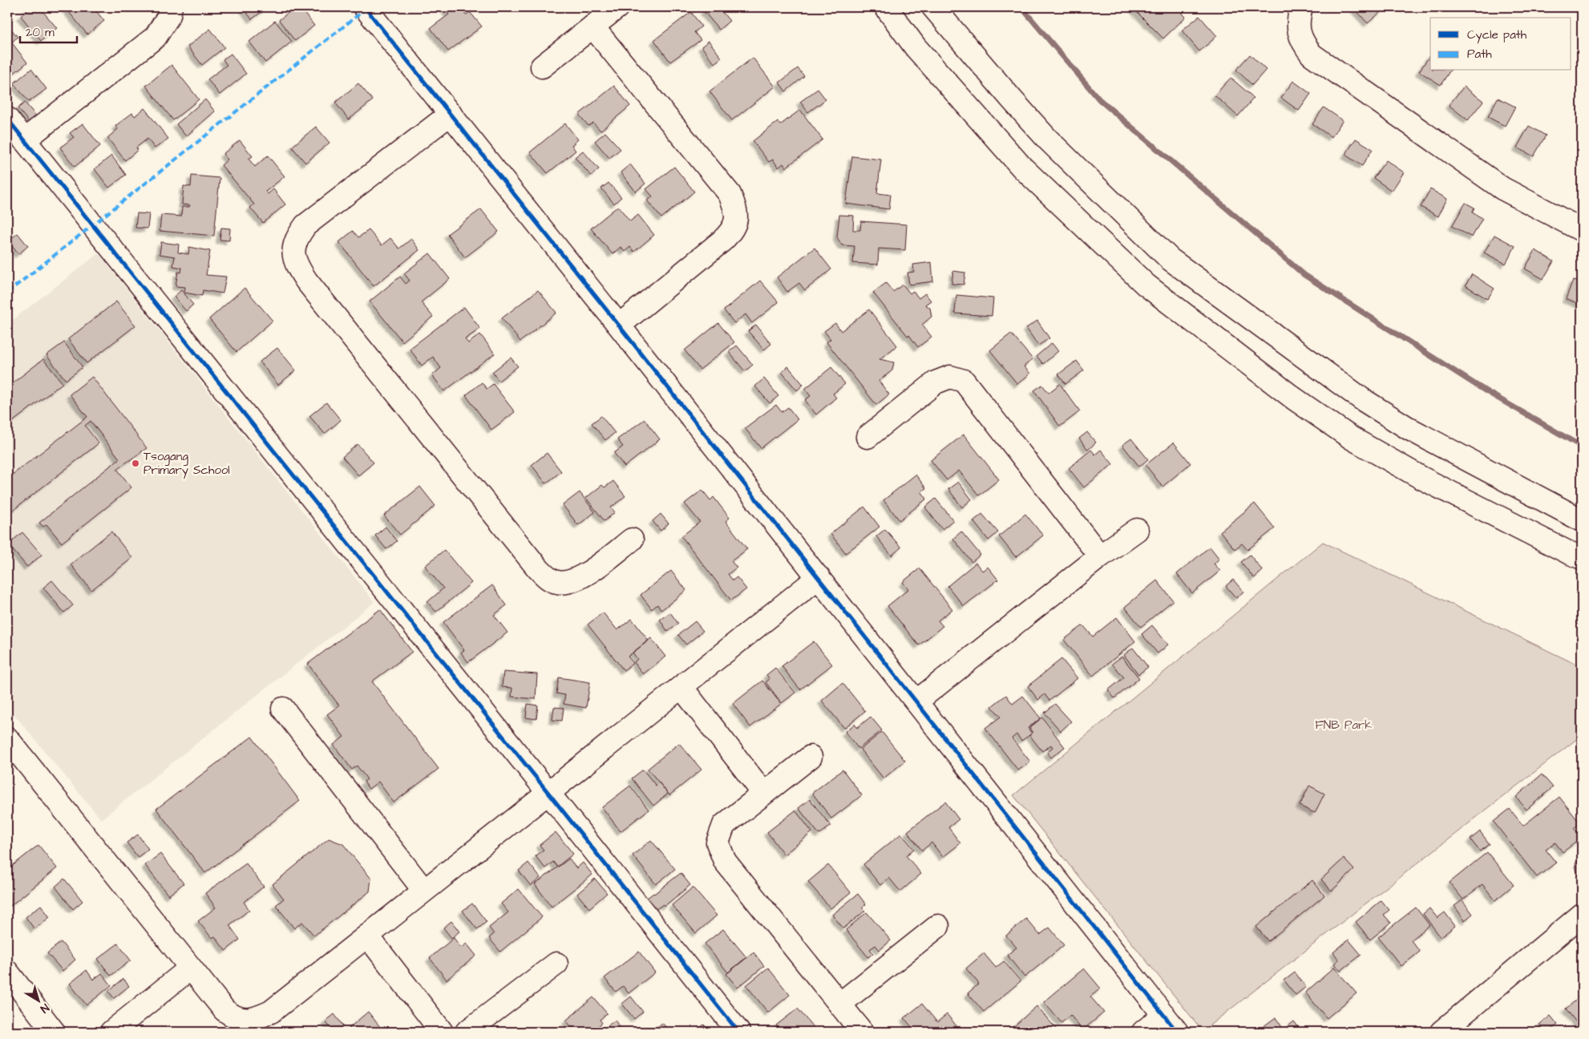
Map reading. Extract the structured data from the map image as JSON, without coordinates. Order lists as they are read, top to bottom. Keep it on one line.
{"parks":["FNB Park"],"places":["Tsogang Primary School"],"legend":["Cycle path","Path"],"scale_bar":"20 m","north":"bottom right"}
